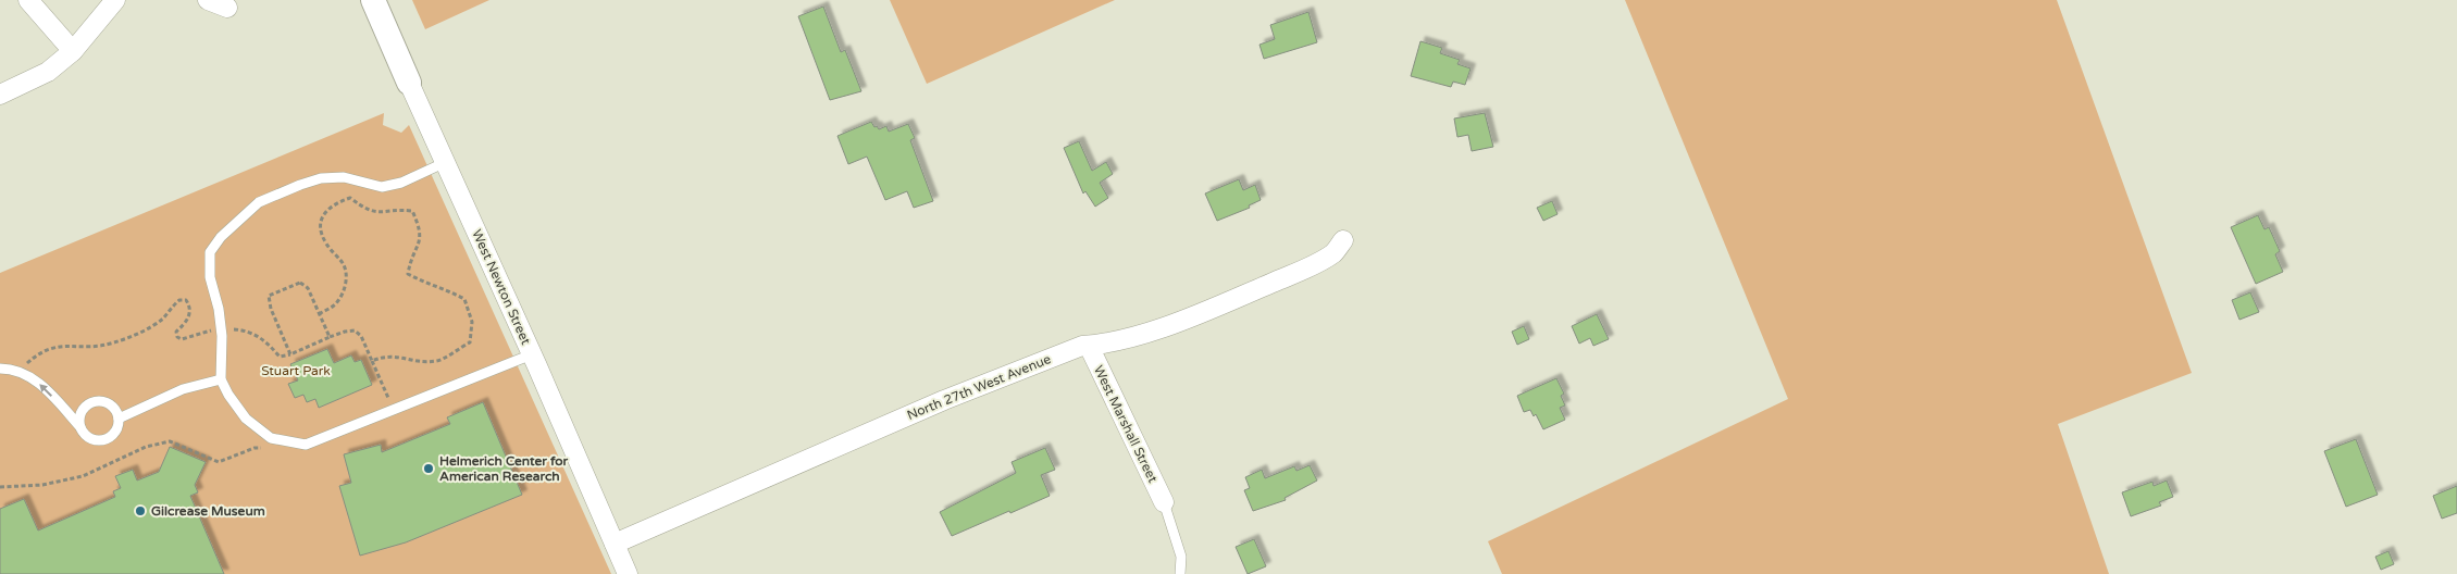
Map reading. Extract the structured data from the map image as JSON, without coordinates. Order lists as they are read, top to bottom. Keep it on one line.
{"streets":{"street":["West Newton Street","North 27th West Avenue","West Marshall Street"]},"crossings":[["West Newton Street","North 27th West Avenue"],["North 27th West Avenue","West Marshall Street"]],"parks":["Stuart Park"],"places":["Helmerich Center for American Research","Gilcrease Museum"]}
